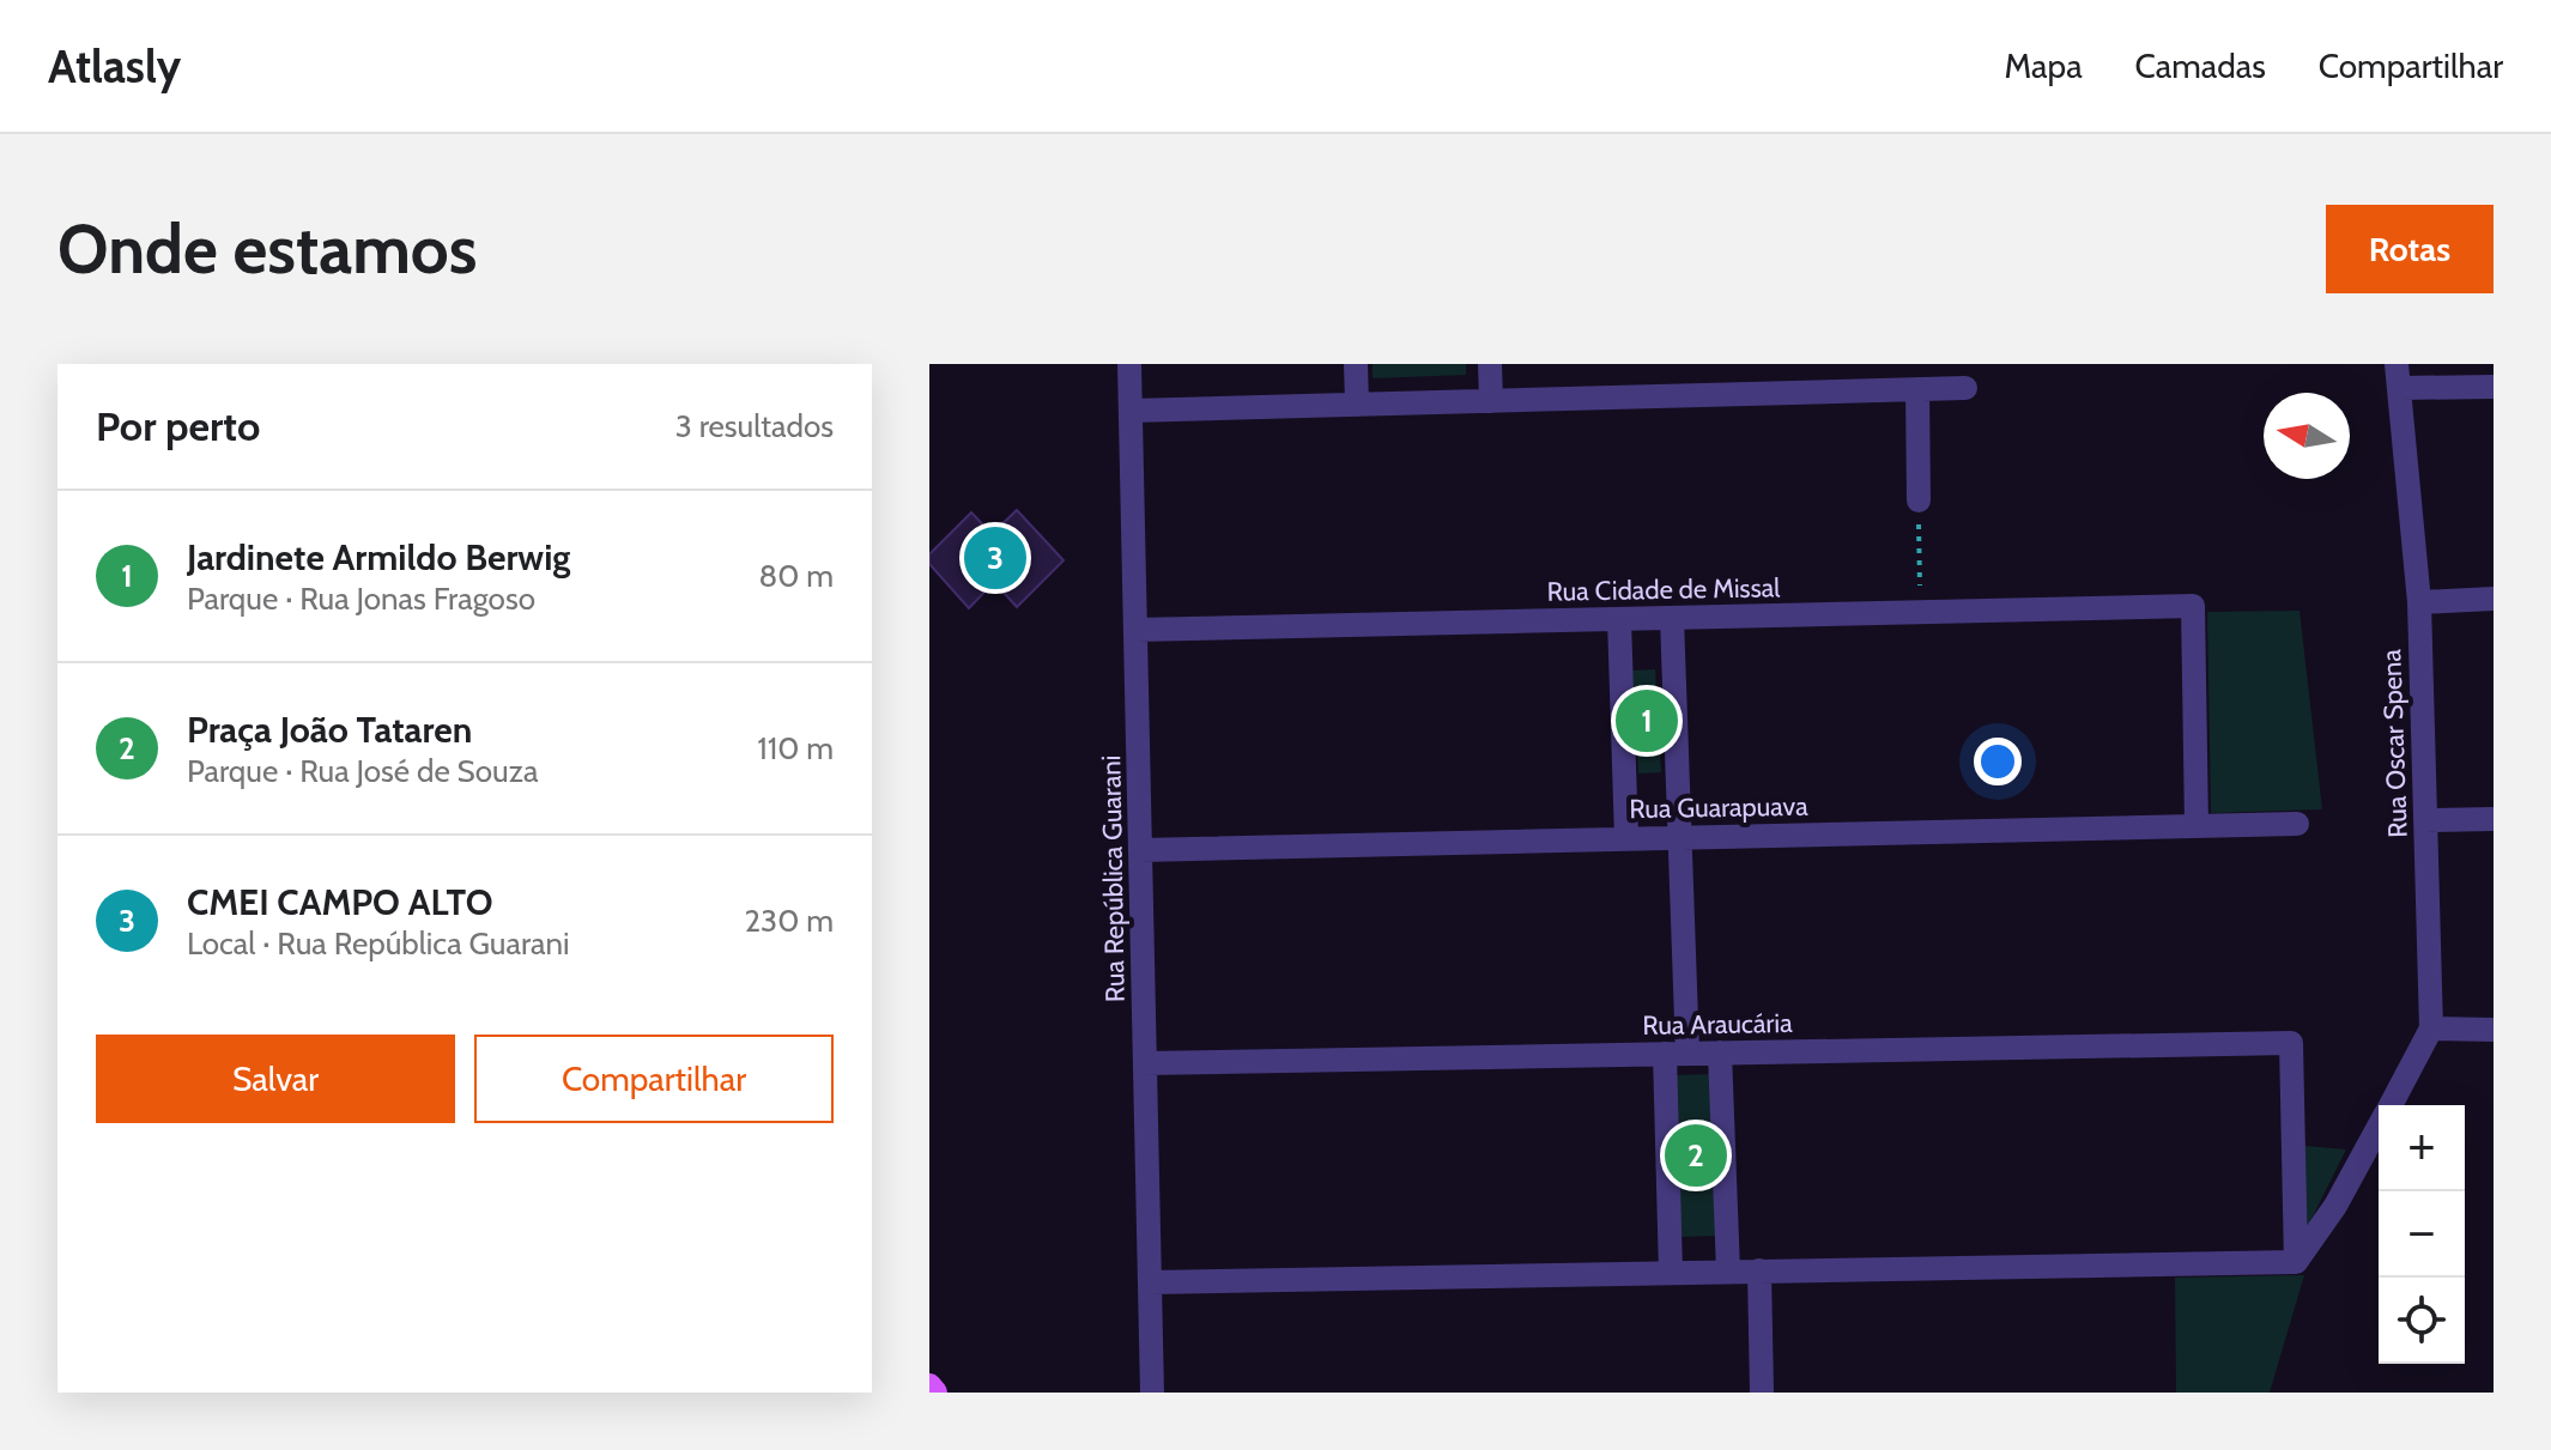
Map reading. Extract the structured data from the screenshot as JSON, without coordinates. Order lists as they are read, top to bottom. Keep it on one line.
{"streets":{"street":["Rua Cidade de Missal","Rua Oscar Spena","Rua Guarapuava","Rua República Guarani","Rua Araucária"]},"crossings":[["Rua Cidade de Missal","Rua Guarapuava"],["Rua Cidade de Missal","Rua República Guarani"],["Rua Oscar Spena","Rua Araucária"],["Rua Guarapuava","Rua República Guarani"],["Rua República Guarani","Rua Araucária"]],"north":"left","page":{"header":"Atlasly","nav":["Mapa","Camadas","Compartilhar"],"buttons":["Rotas",["Salvar","Compartilhar"]],"title":"Onde estamos","heading":["Por perto","3 resultados"],"list":[{"mark":"1","name":"Jardinete Armildo Berwig","note":"Parque · Rua Jonas Fragoso","value":"80 m"},{"mark":"2","name":"Praça João Tataren","note":"Parque · Rua José de Souza","value":"110 m"},{"mark":"3","name":"CMEI CAMPO ALTO","note":"Local · Rua República Guarani","value":"230 m"}],"pins":["3","1","2"],"map_buttons":["+","−"]}}
